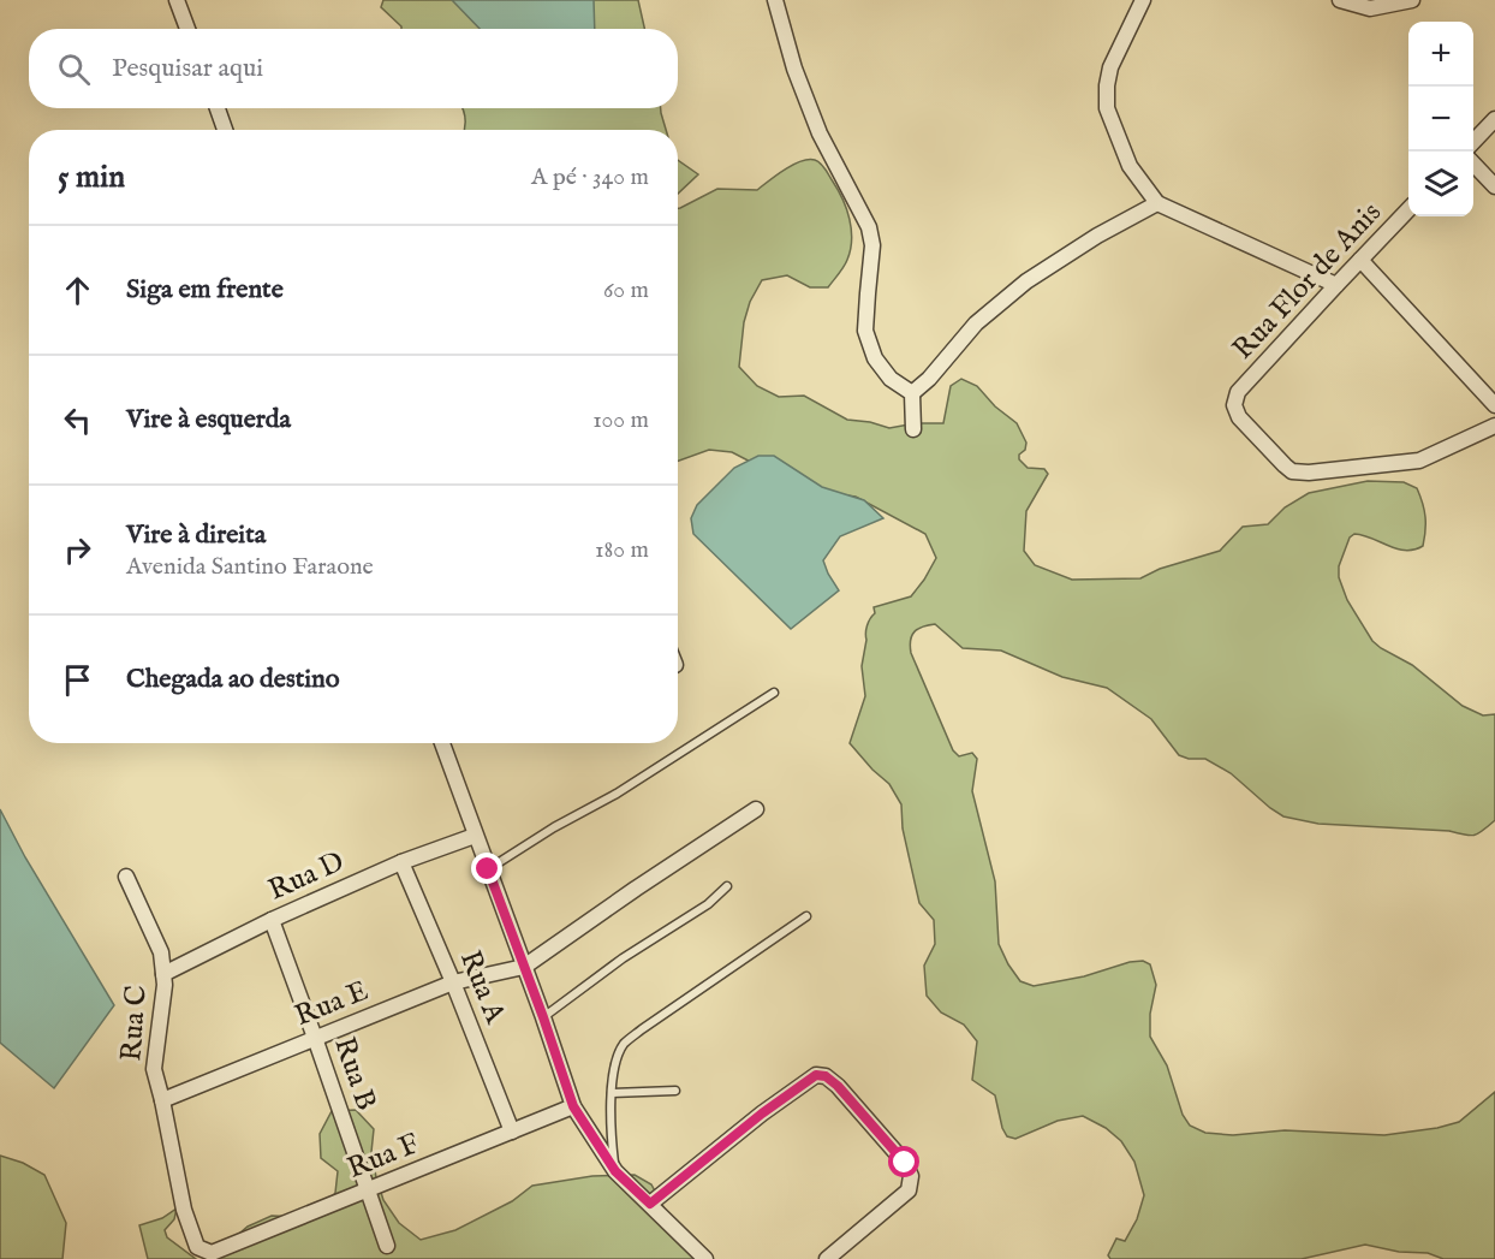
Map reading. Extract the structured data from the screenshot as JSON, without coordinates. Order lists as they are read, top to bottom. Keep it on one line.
{"streets":{"street":["Rua Flor de Anis","Rua D","Rua A","Rua E","Rua C","Rua B","Rua F"]},"crossings":[["Rua D","Rua A"],["Rua D","Rua C"],["Rua D","Rua B"],["Rua A","Rua E"],["Rua A","Rua F"],["Rua E","Rua C"],["Rua E","Rua B"],["Rua C","Rua F"],["Rua B","Rua F"]],"page":{"map_buttons":["+","−"],"search":"Pesquisar aqui","heading":["5 min","A pé · 340 m"],"list":[["Siga em frente","60 m"],["Vire à esquerda","100 m"],["Vire à direita","Avenida Santino Faraone","180 m"],"Chegada ao destino"]}}
